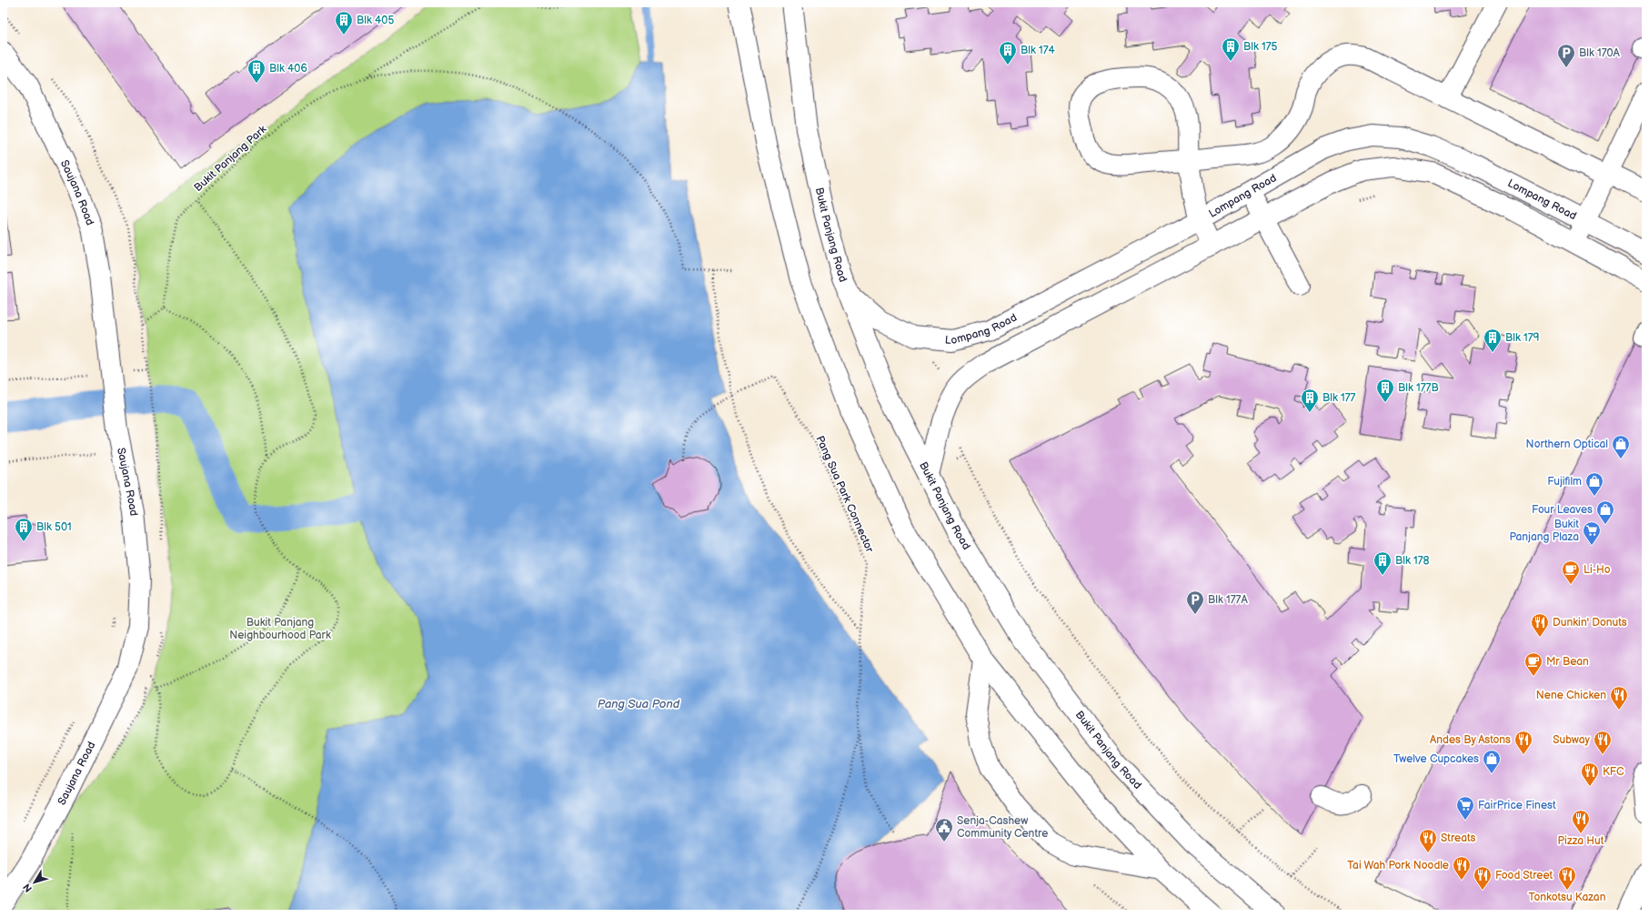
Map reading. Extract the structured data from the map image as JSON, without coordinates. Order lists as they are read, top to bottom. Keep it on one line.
{"streets":{"street":["Saujana Road","Lompang Road","Bukit Panjang Road"],"path":["Bukit Panjang Park","Pang Sua Park Connector"]},"crossings":[["Lompang Road","Bukit Panjang Road"]],"water":["Pang Sua Pond"],"parks":["Bukit Panjang Neighbourhood Park"],"places":{"building":["Blk 405","Blk 175","Blk 174","Blk 406","Blk 179","Blk 177B","Blk 177","Blk 501","Blk 178"],"parking":["Blk 170A","Blk 177A"],"shop":["Northern Optical","Fujifilm","Four Leaves","Twelve Cupcakes"],"supermarket":["Bukit Panjang Plaza","FairPrice Finest"],"cafe":["Li-Ho","Mr Bean"],"restaurant":["Dunkin' Donuts","Nene Chicken","Andes By Astons","Subway","KFC","Pizza Hut","Streats","Tai Wah Pork Noodle","Food Street","Tonkotsu Kazan"],"public building":["Senja-Cashew Community Centre"]},"north":"bottom left"}
